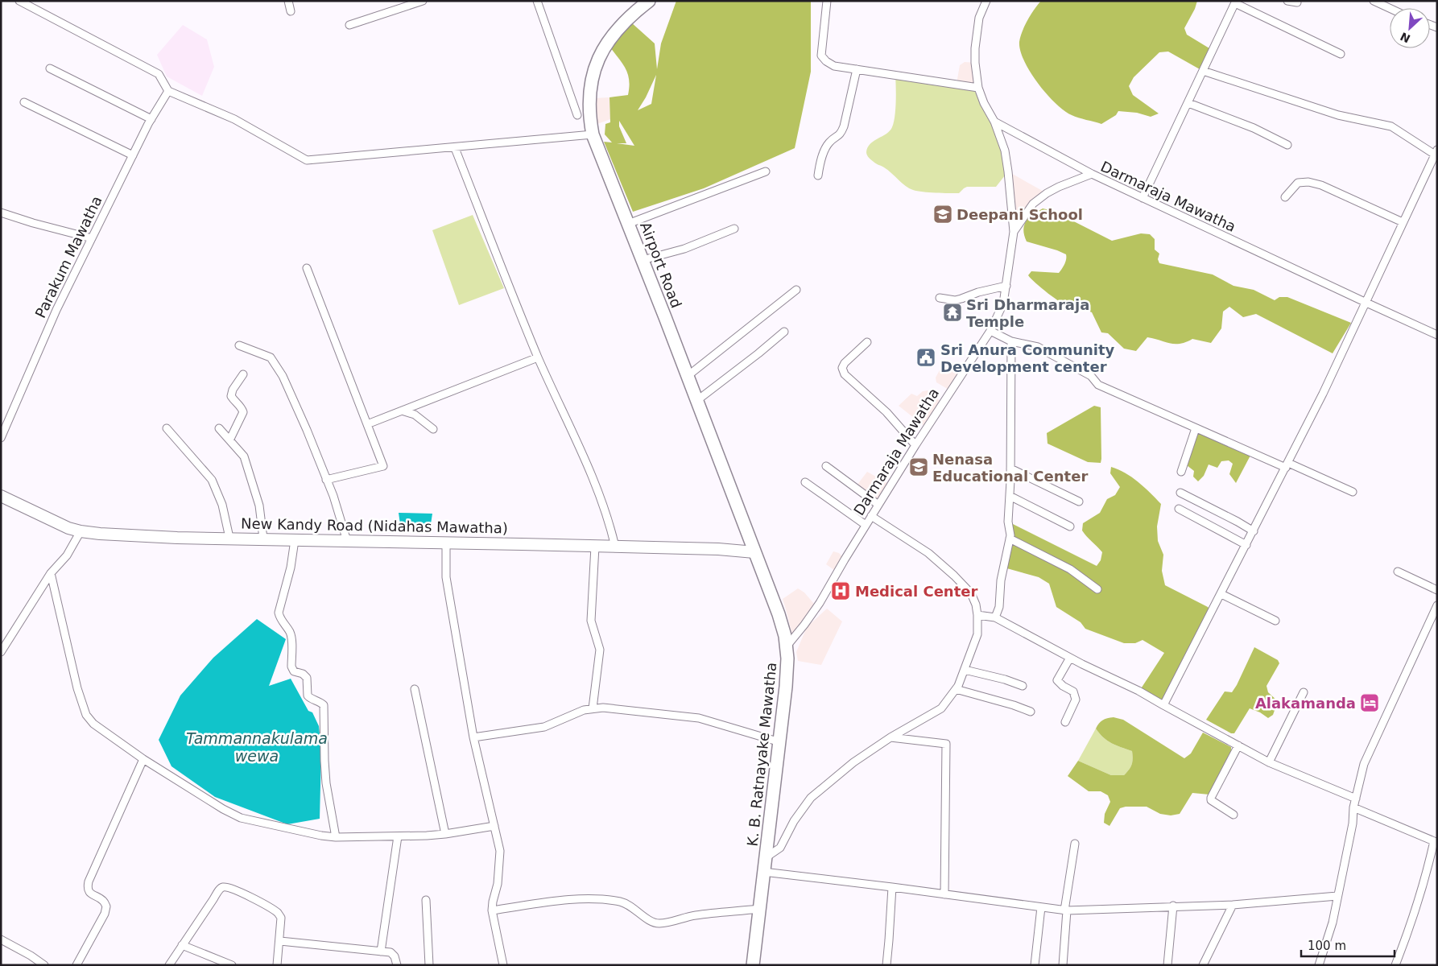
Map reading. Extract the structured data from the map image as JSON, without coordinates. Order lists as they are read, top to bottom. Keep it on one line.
{"streets":{"highway":["Airport Road","K. B. Ratnayake Mawatha"],"main road":["New Kandy Road (Nidahas Mawatha)"],"street":["Darmaraja Mawatha","Parakum Mawatha"]},"crossings":[["Darmaraja Mawatha","K. B. Ratnayake Mawatha"],["Airport Road","New Kandy Road (Nidahas Mawatha)"],["Airport Road","K. B. Ratnayake Mawatha"],["New Kandy Road (Nidahas Mawatha)","K. B. Ratnayake Mawatha"]],"water":["Tammannakulama wewa"],"places":{"school or university":["Deepani School","Nenasa Educational Center"],"temple":["Sri Dharmaraja Temple"],"public building":["Sri Anura Community Development center"],"hospital":["Medical Center"],"hotel":["Alakamanda"]},"scale_bar":"100 m","north":"bottom left"}
